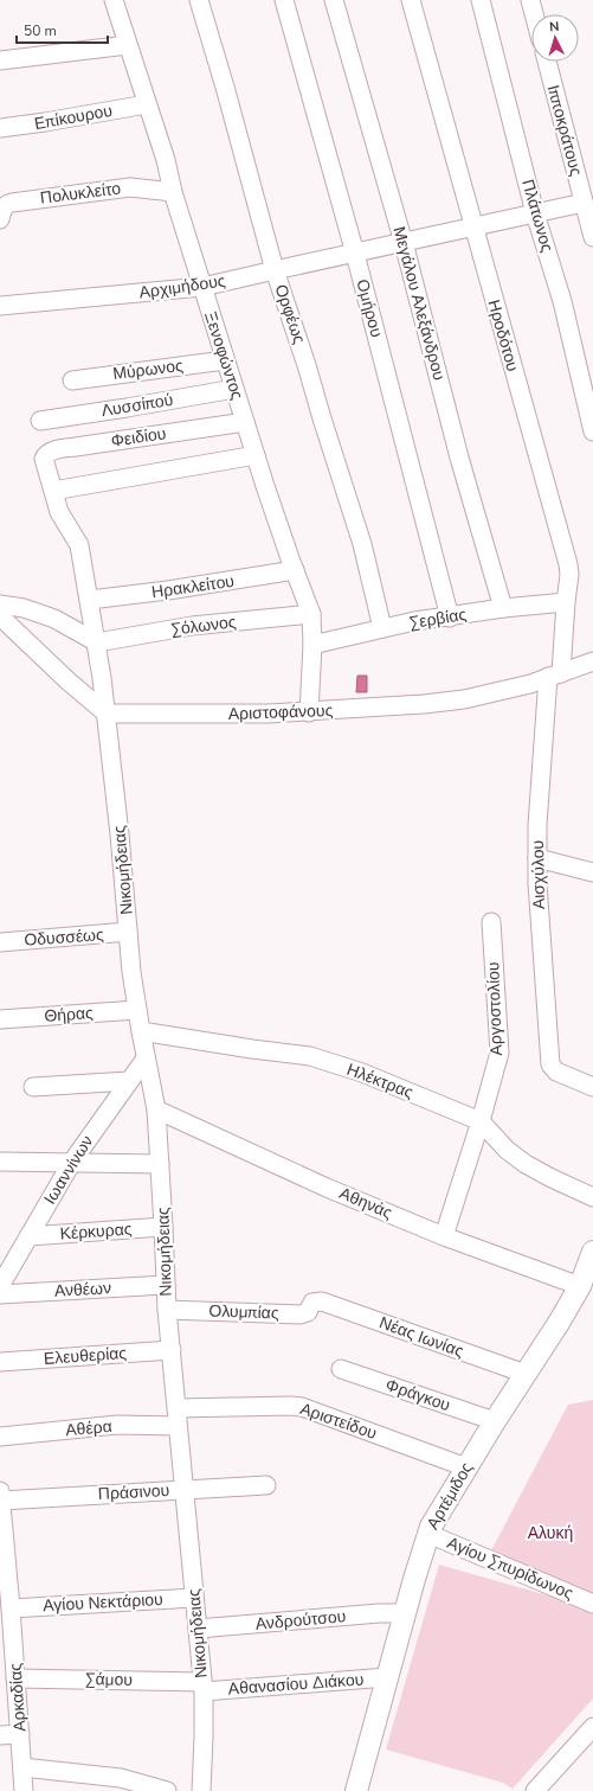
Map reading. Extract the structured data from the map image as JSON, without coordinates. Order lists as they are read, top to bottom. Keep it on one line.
{"streets":{"main road":["Αρτέμιδος"],"street":["Επίκουρου","Ιπποκράτους","Πολυκλείτο","Πλάτωνος","Αρχιμήδους","Μεγάλου Αλεξάνδρου","Ομήρου","Ορφέως","Ηροδότου","Ξενοφώντος","Μύρωνος","Λυσσίπού","Φειδίου","Ηρακλείτου","Σερβίας","Σόλωνος","Αριστοφάνους","Νικομήδειας","Αισχύλου","Οδυσσέως","Αργοστολίου","Θήρας","Ηλέκτρας","Ιωαννίνων","Αθηνάς","Κέρκυρας","Ανθέων","Ολυμπίας","Νέας Ιωνίας","Ελευθερίας","Φράγκου","Αριστείδου","Αθέρα","Πράσινου","Αγίου Σπυρίδωνος","Αγίου Νεκτάριου","Ανδρούτσου","Σάμου","Αθανασίου Διάκου","Αρκαδίας"]},"crossings":[["Επίκουρου","Ξενοφώντος"],["Ιπποκράτους","Αρχιμήδους"],["Πολυκλείτο","Ξενοφώντος"],["Πλάτωνος","Αρχιμήδους"],["Αρχιμήδους","Μεγάλου Αλεξάνδρου"],["Αρχιμήδους","Ομήρου"],["Αρχιμήδους","Ορφέως"],["Αρχιμήδους","Ηροδότου"],["Αρχιμήδους","Ξενοφώντος"],["Μεγάλου Αλεξάνδρου","Σερβίας"],["Ομήρου","Σερβίας"],["Ορφέως","Σερβίας"],["Ηροδότου","Σερβίας"],["Ηροδότου","Αριστοφάνους"],["Ηροδότου","Αισχύλου"],["Ξενοφώντος","Μύρωνος"],["Ξενοφώντος","Λυσσίπού"],["Ξενοφώντος","Φειδίου"],["Ξενοφώντος","Ηρακλείτου"],["Ξενοφώντος","Σερβίας"],["Ξενοφώντος","Σόλωνος"],["Ξενοφώντος","Αριστοφάνους"],["Φειδίου","Νικομήδειας"],["Ηρακλείτου","Νικομήδειας"],["Σόλωνος","Νικομήδειας"],["Αριστοφάνους","Νικομήδειας"],["Αριστοφάνους","Αισχύλου"],["Νικομήδειας","Οδυσσέως"],["Νικομήδειας","Θήρας"],["Νικομήδειας","Ηλέκτρας"],["Νικομήδειας","Ιωαννίνων"],["Νικομήδειας","Αθηνάς"],["Νικομήδειας","Κέρκυρας"],["Νικομήδειας","Ανθέων"],["Νικομήδειας","Ολυμπίας"],["Νικομήδειας","Ελευθερίας"],["Νικομήδειας","Αριστείδου"],["Νικομήδειας","Αθέρα"],["Νικομήδειας","Πράσινου"],["Νικομήδειας","Αγίου Νεκτάριου"],["Νικομήδειας","Ανδρούτσου"],["Νικομήδειας","Σάμου"],["Νικομήδειας","Αθανασίου Διάκου"],["Αργοστολίου","Ηλέκτρας"],["Αργοστολίου","Αθηνάς"],["Ιωαννίνων","Κέρκυρας"],["Αθηνάς","Αρτέμιδος"],["Ολυμπίας","Νέας Ιωνίας"],["Νέας Ιωνίας","Αρτέμιδος"],["Φράγκου","Αρτέμιδος"],["Αριστείδου","Αθέρα"],["Αριστείδου","Αρτέμιδος"],["Πράσινου","Αρκαδίας"],["Αρτέμιδος","Αγίου Σπυρίδωνος"],["Αρτέμιδος","Ανδρούτσου"],["Αρτέμιδος","Αθανασίου Διάκου"],["Αγίου Νεκτάριου","Αρκαδίας"],["Σάμου","Αθανασίου Διάκου"],["Σάμου","Αρκαδίας"]],"parks":["Αλυκή"],"scale_bar":"50 m","north":"top"}
